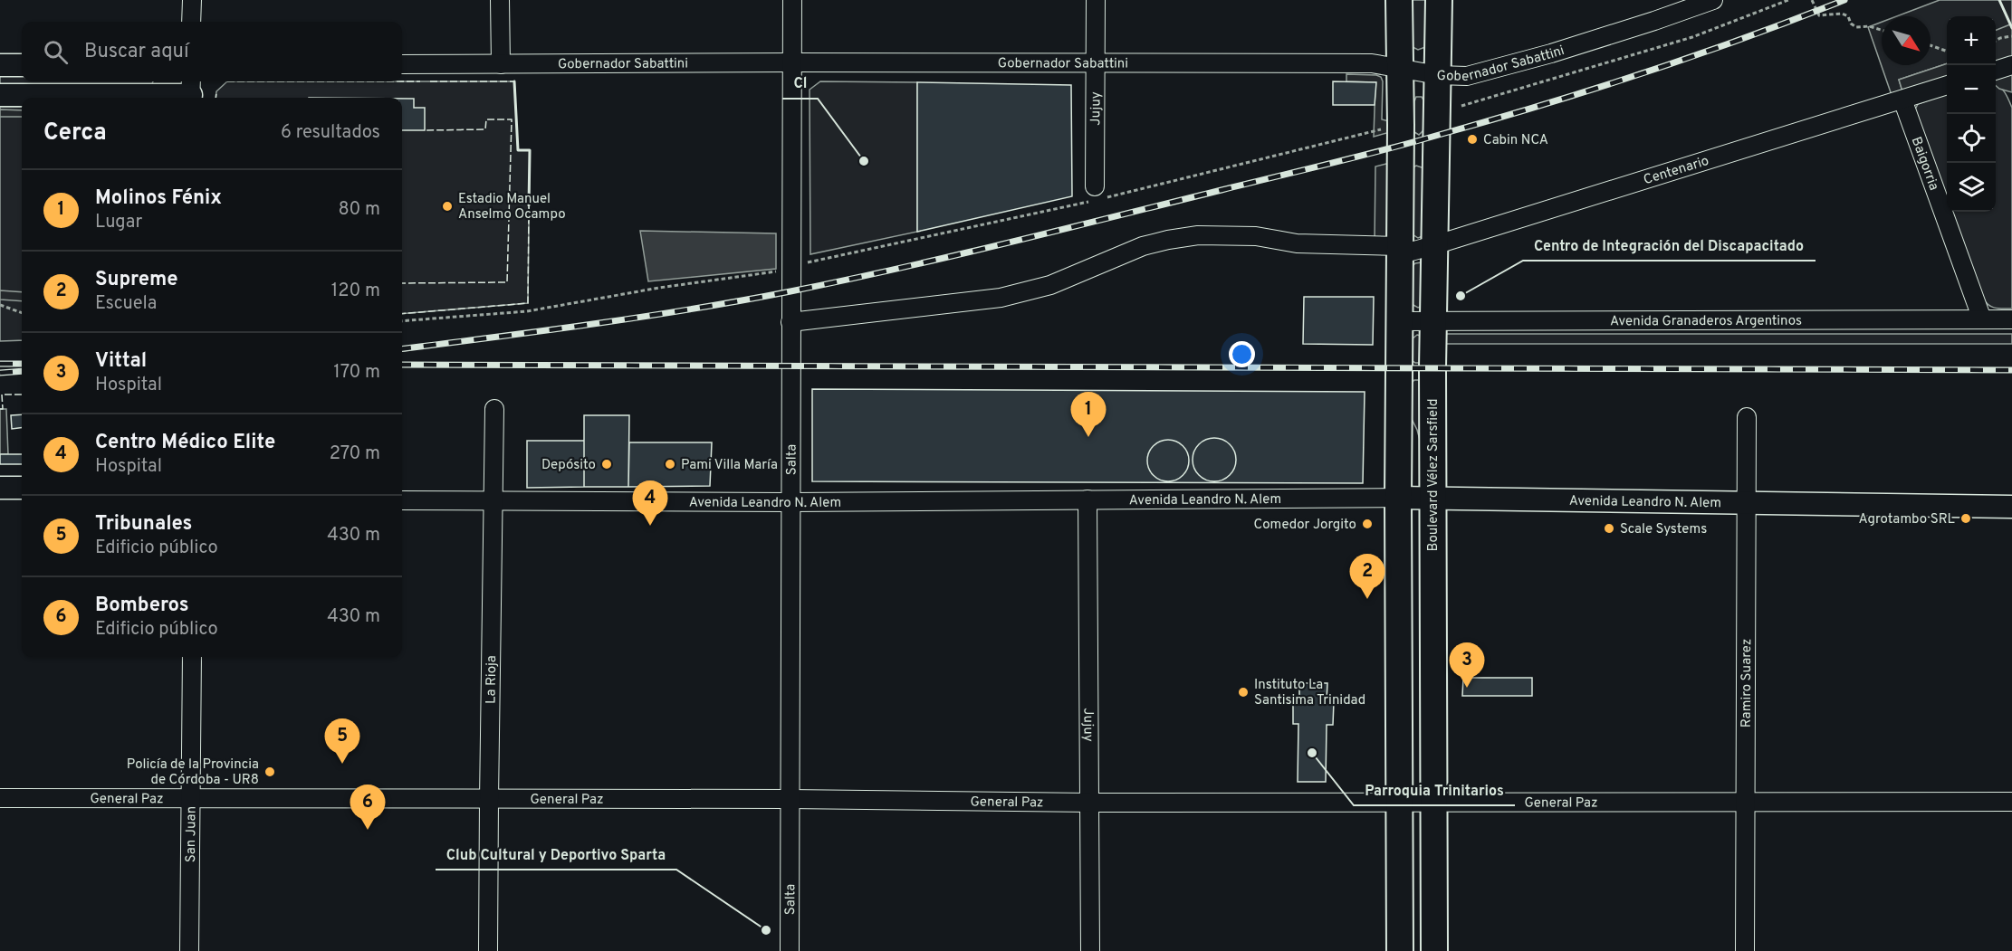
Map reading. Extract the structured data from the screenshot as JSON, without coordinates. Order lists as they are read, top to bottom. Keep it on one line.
{"streets":{"highway":["Boulevard Vélez Sarsfield"],"main road":["Avenida Leandro N. Alem"],"street":["Gobernador Sabattini","Jujuy","Baigorria","Centenario","Avenida Granaderos Argentinos","Salta","La Rioja","Ramiro Suarez","General Paz","San Juan"]},"crossings":[["Gobernador Sabattini","Jujuy"],["Gobernador Sabattini","Salta"],["Gobernador Sabattini","Boulevard Vélez Sarsfield"],["Jujuy","Avenida Leandro N. Alem"],["Jujuy","General Paz"],["Baigorria","Centenario"],["Baigorria","Avenida Granaderos Argentinos"],["Centenario","Salta"],["Centenario","Boulevard Vélez Sarsfield"],["Avenida Granaderos Argentinos","Boulevard Vélez Sarsfield"],["Salta","Avenida Leandro N. Alem"],["Salta","General Paz"],["Boulevard Vélez Sarsfield","Avenida Leandro N. Alem"],["Boulevard Vélez Sarsfield","General Paz"],["Avenida Leandro N. Alem","La Rioja"],["Avenida Leandro N. Alem","Ramiro Suarez"],["La Rioja","General Paz"],["Ramiro Suarez","General Paz"],["General Paz","San Juan"]],"places":["Cabin NCA","Cl","Estadio Manuel Anselmo Ocampo","Centro de Integración del Discapacitado","Depósito","Pami Villa María","Agrotambo SRL","Comedor Jorgito","Scale Systems","Instituto La Santisima Trinidad","Parroquia Trinitarios","Policía de la Provincia de Córdoba - UR8","Club Cultural y Deportivo Sparta"],"north":"bottom right","page":{"map_buttons":["+","−"],"search":"Buscar aquí","heading":["Cerca","6 resultados"],"list":[{"mark":"1","name":"Molinos Fénix","note":"Lugar","value":"80 m"},{"mark":"2","name":"Supreme","note":"Escuela","value":"120 m"},{"mark":"3","name":"Vittal","note":"Hospital","value":"170 m"},{"mark":"4","name":"Centro Médico Elite","note":"Hospital","value":"270 m"},{"mark":"5","name":"Tribunales","note":"Edificio público","value":"430 m"},{"mark":"6","name":"Bomberos","note":"Edificio público","value":"430 m"}],"pins":["1","4","2","3","5","6"]}}
